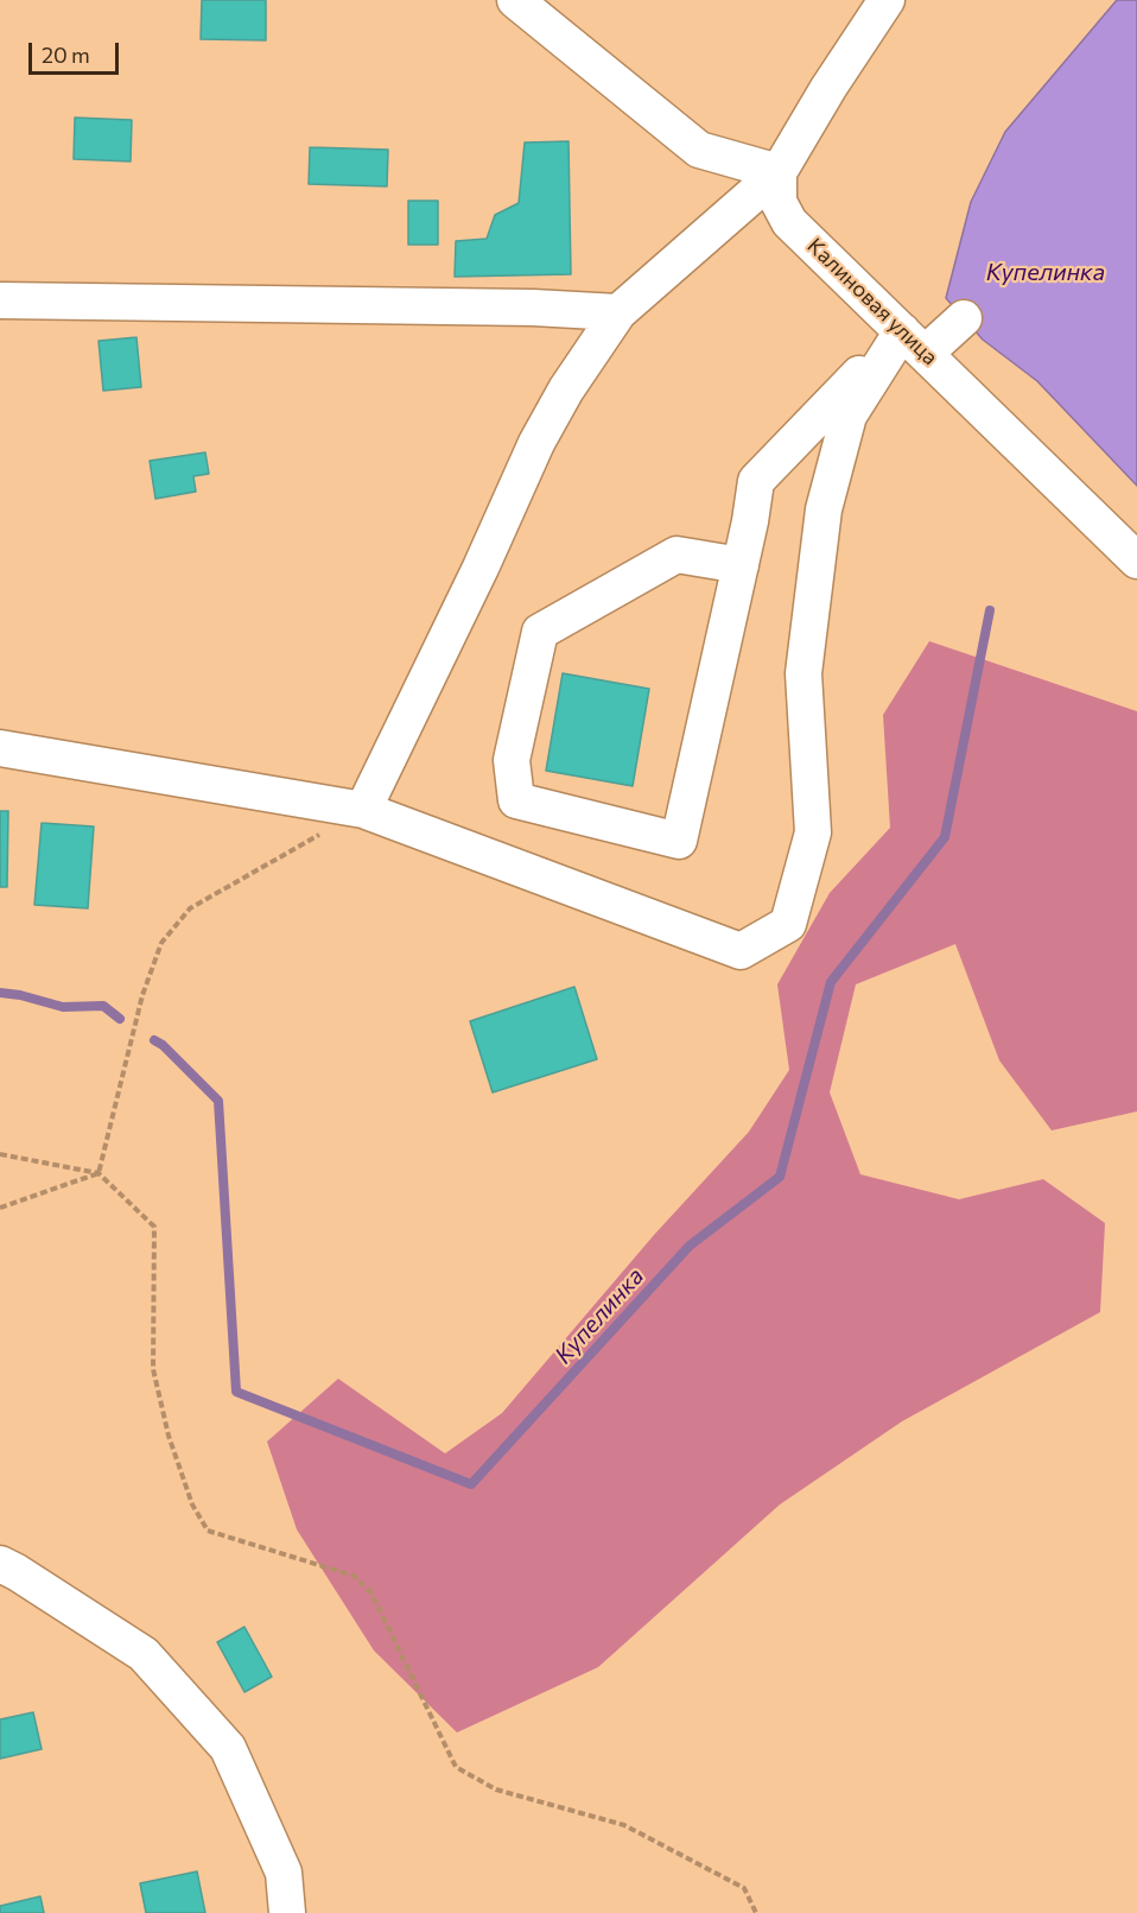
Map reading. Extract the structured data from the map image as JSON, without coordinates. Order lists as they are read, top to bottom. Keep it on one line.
{"streets":{"street":["Калиновая улица"]},"water":["Купелинка"],"scale_bar":"20 m"}
